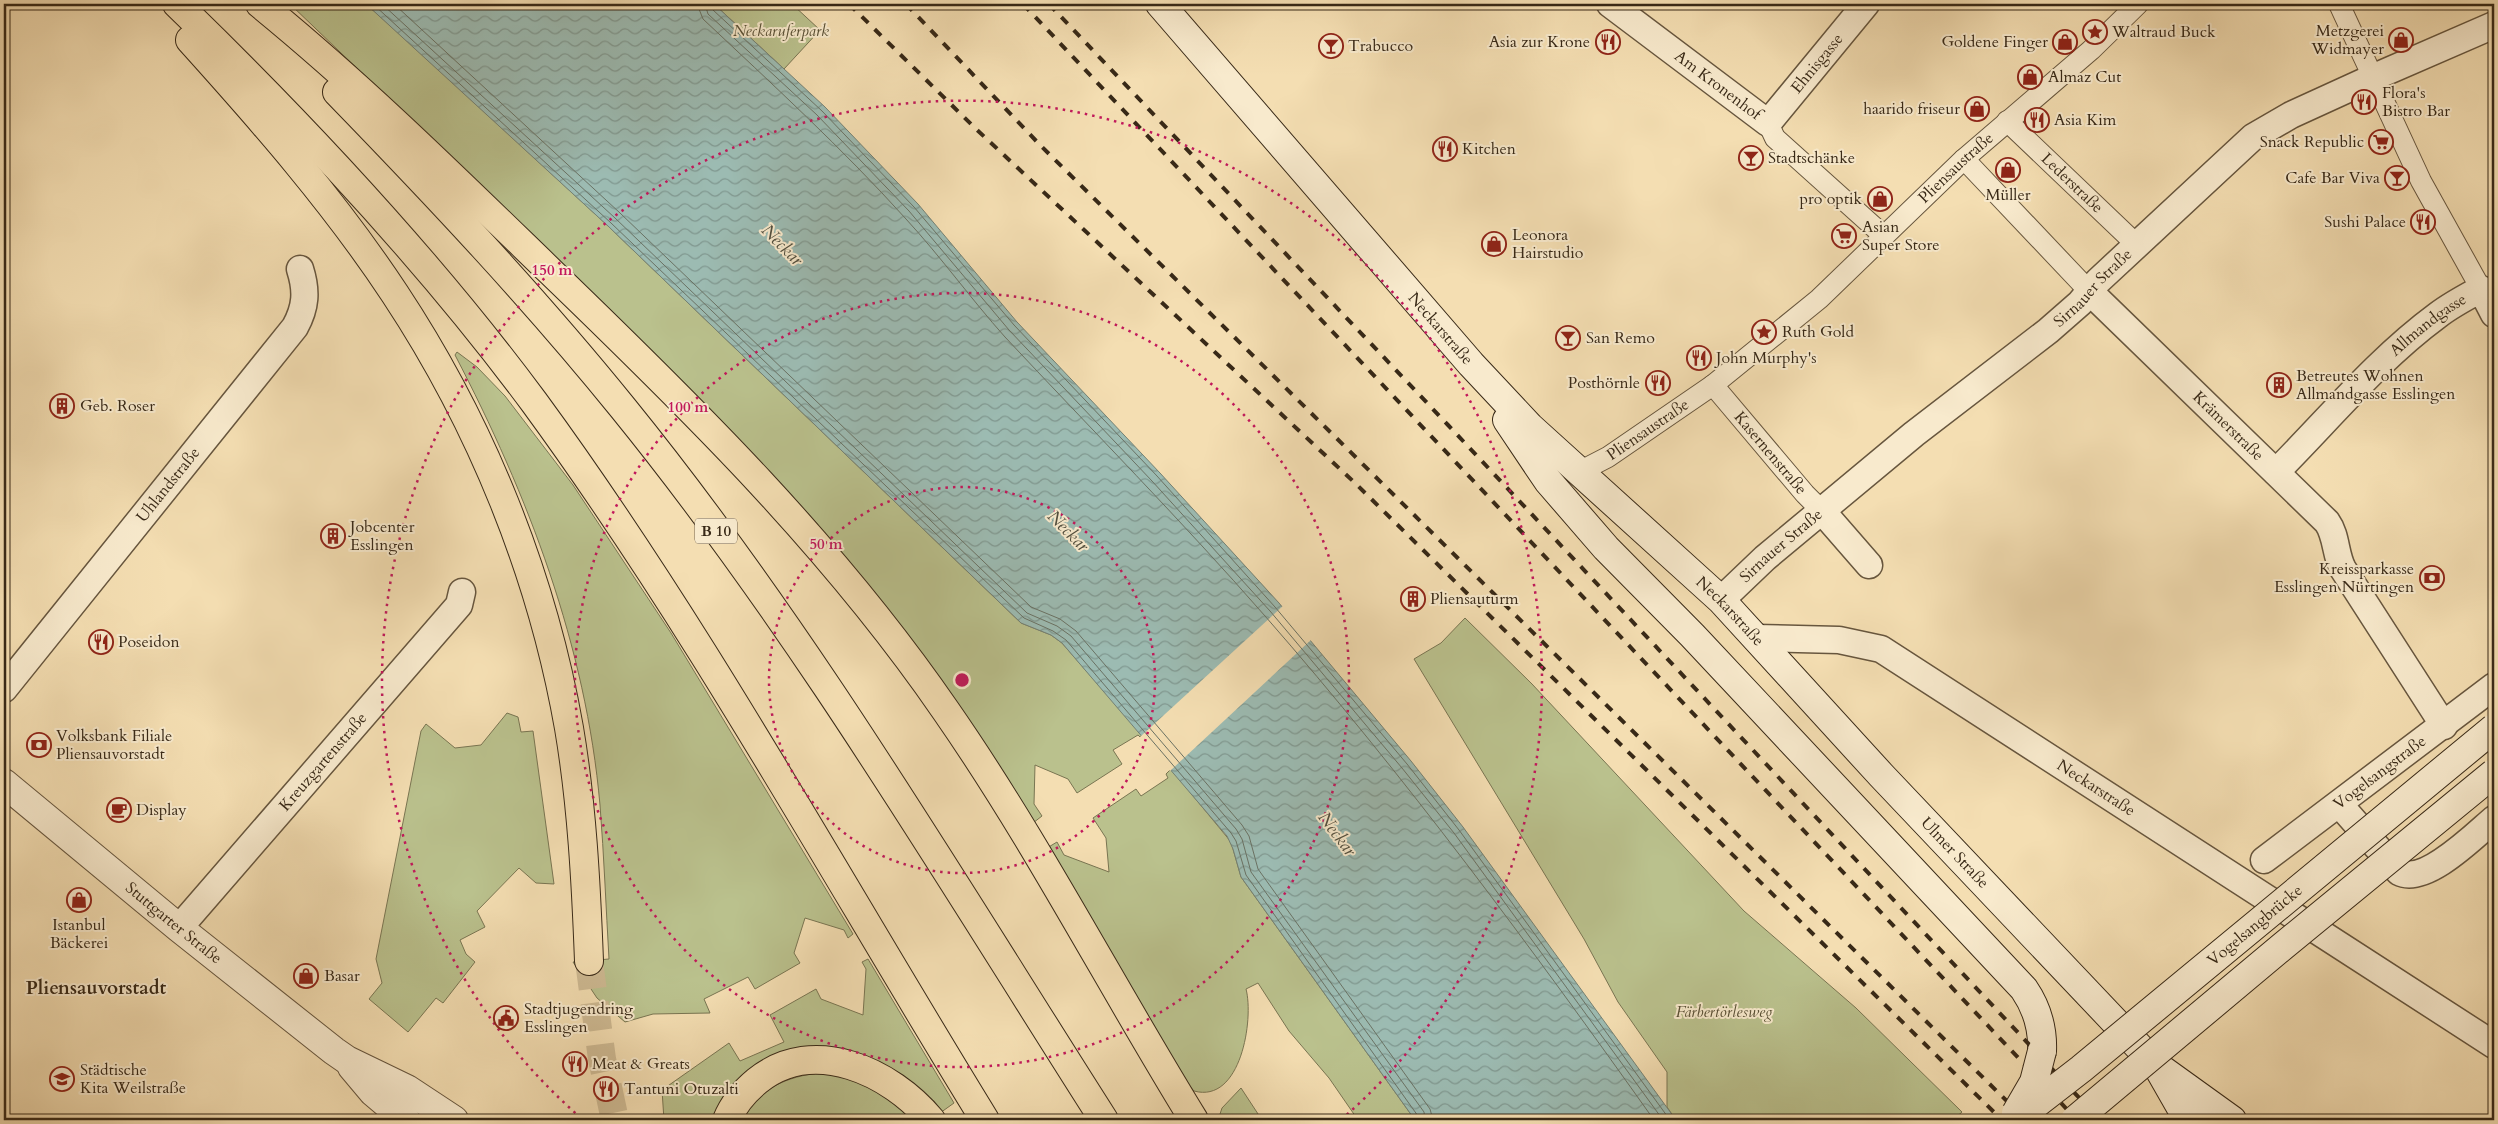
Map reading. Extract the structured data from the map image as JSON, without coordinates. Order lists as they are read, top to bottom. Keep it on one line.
{"streets":{"highway":["B 10"],"main road":["Neckarstraße","Ulmer Straße","Stuttgarter Straße","Vogelsangbrücke"],"street":["Ehnisgasse","Am Kronenhof","Pliensaustraße","Lederstraße","Sirnauer Straße","Allmandgasse","Krämerstraße","Kasernenstraße","Uhlandstraße","Kreuzgartenstraße","Vogelsangstraße"]},"crossings":[["Ehnisgasse","Am Kronenhof"],["Am Kronenhof","Pliensaustraße"],["Pliensaustraße","Lederstraße"],["Pliensaustraße","Neckarstraße"],["Pliensaustraße","Krämerstraße"],["Pliensaustraße","Kasernenstraße"],["Lederstraße","Sirnauer Straße"],["Sirnauer Straße","Neckarstraße"],["Sirnauer Straße","Krämerstraße"],["Sirnauer Straße","Kasernenstraße"],["Allmandgasse","Krämerstraße"],["Neckarstraße","Ulmer Straße"],["Krämerstraße","Vogelsangstraße"],["Kreuzgartenstraße","Stuttgarter Straße"]],"districts":["Pliensauvorstadt"],"water":["Neckar"],"parks":["Neckaruferpark","Färbertörlesweg"],"places":{"place":["Waltraud Buck","Ruth Gold"],"shop":["Metzgerei Widmayer","Goldene Finger","Almaz Cut","haarido friseur","Müller","pro optik","Leonora Hairstudio","Istanbul Bäckerei","Basar"],"restaurant":["Asia zur Krone","Flora's Bistro Bar","Asia Kim","Kitchen","Sushi Palace","John Murphy's","Posthörnle","Poseidon","Meat & Greats","Tantuni Otuzalti"],"bar":["Trabucco","Stadtschänke","Cafe Bar Viva","San Remo"],"supermarket":["Snack Republic","Asian Super Store"],"building":["Betreutes Wohnen Allmandgasse Esslingen","Geb. Roser","Jobcenter Esslingen","Pliensauturm"],"bank":["Kreissparkasse Esslingen Nürtingen","Volksbank Filiale Pliensauvorstadt"],"cafe":["Display"],"public building":["Stadtjugendring Esslingen"],"school or university":["Städtische Kita Weilstraße"]},"rings":["150 m","100 m","50 m"]}
